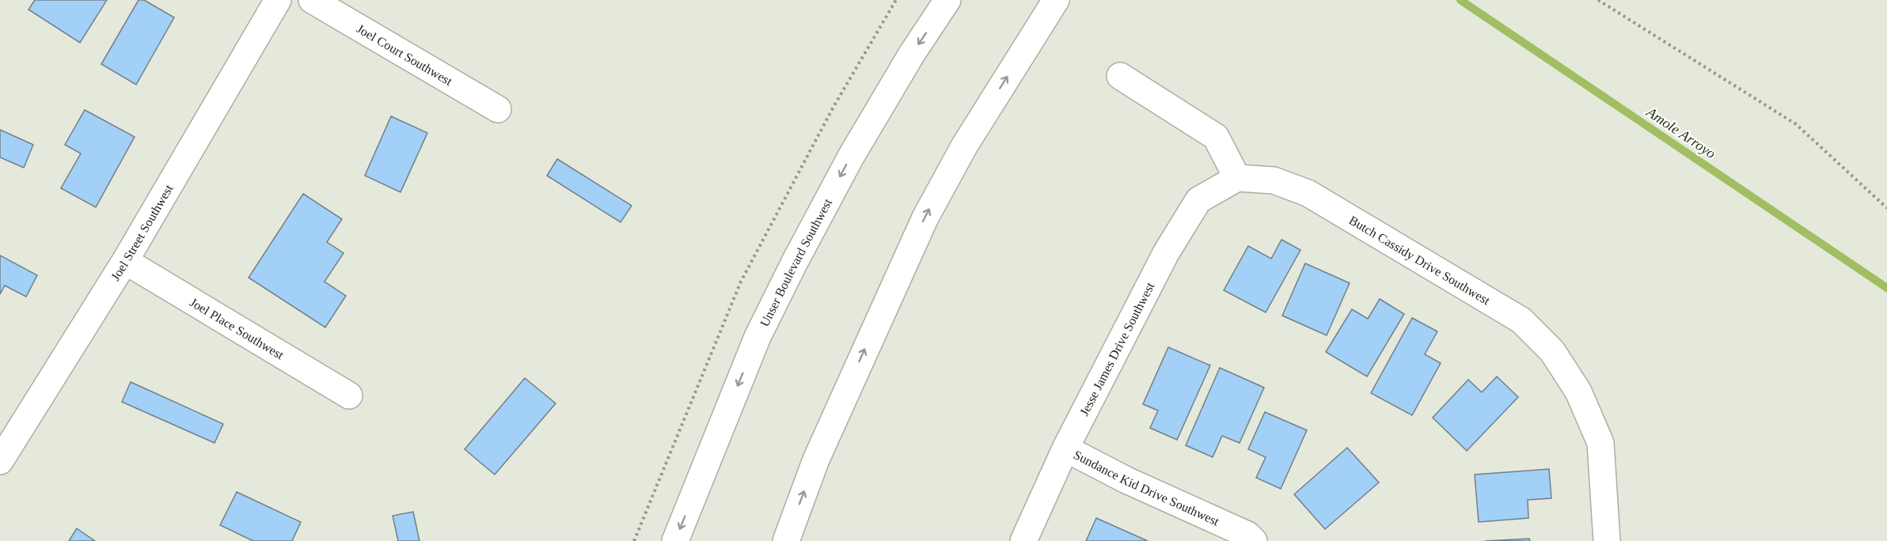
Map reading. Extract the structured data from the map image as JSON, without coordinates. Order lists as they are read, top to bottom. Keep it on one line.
{"streets":{"street":["Joel Court Southwest","Joel Street Southwest","Butch Cassidy Drive Southwest","Unser Boulevard Southwest","Joel Place Southwest","Jesse James Drive Southwest","Sundance Kid Drive Southwest"]},"crossings":[["Joel Street Southwest","Joel Place Southwest"],["Butch Cassidy Drive Southwest","Jesse James Drive Southwest"],["Jesse James Drive Southwest","Sundance Kid Drive Southwest"]],"water":["Amole Arroyo"]}
